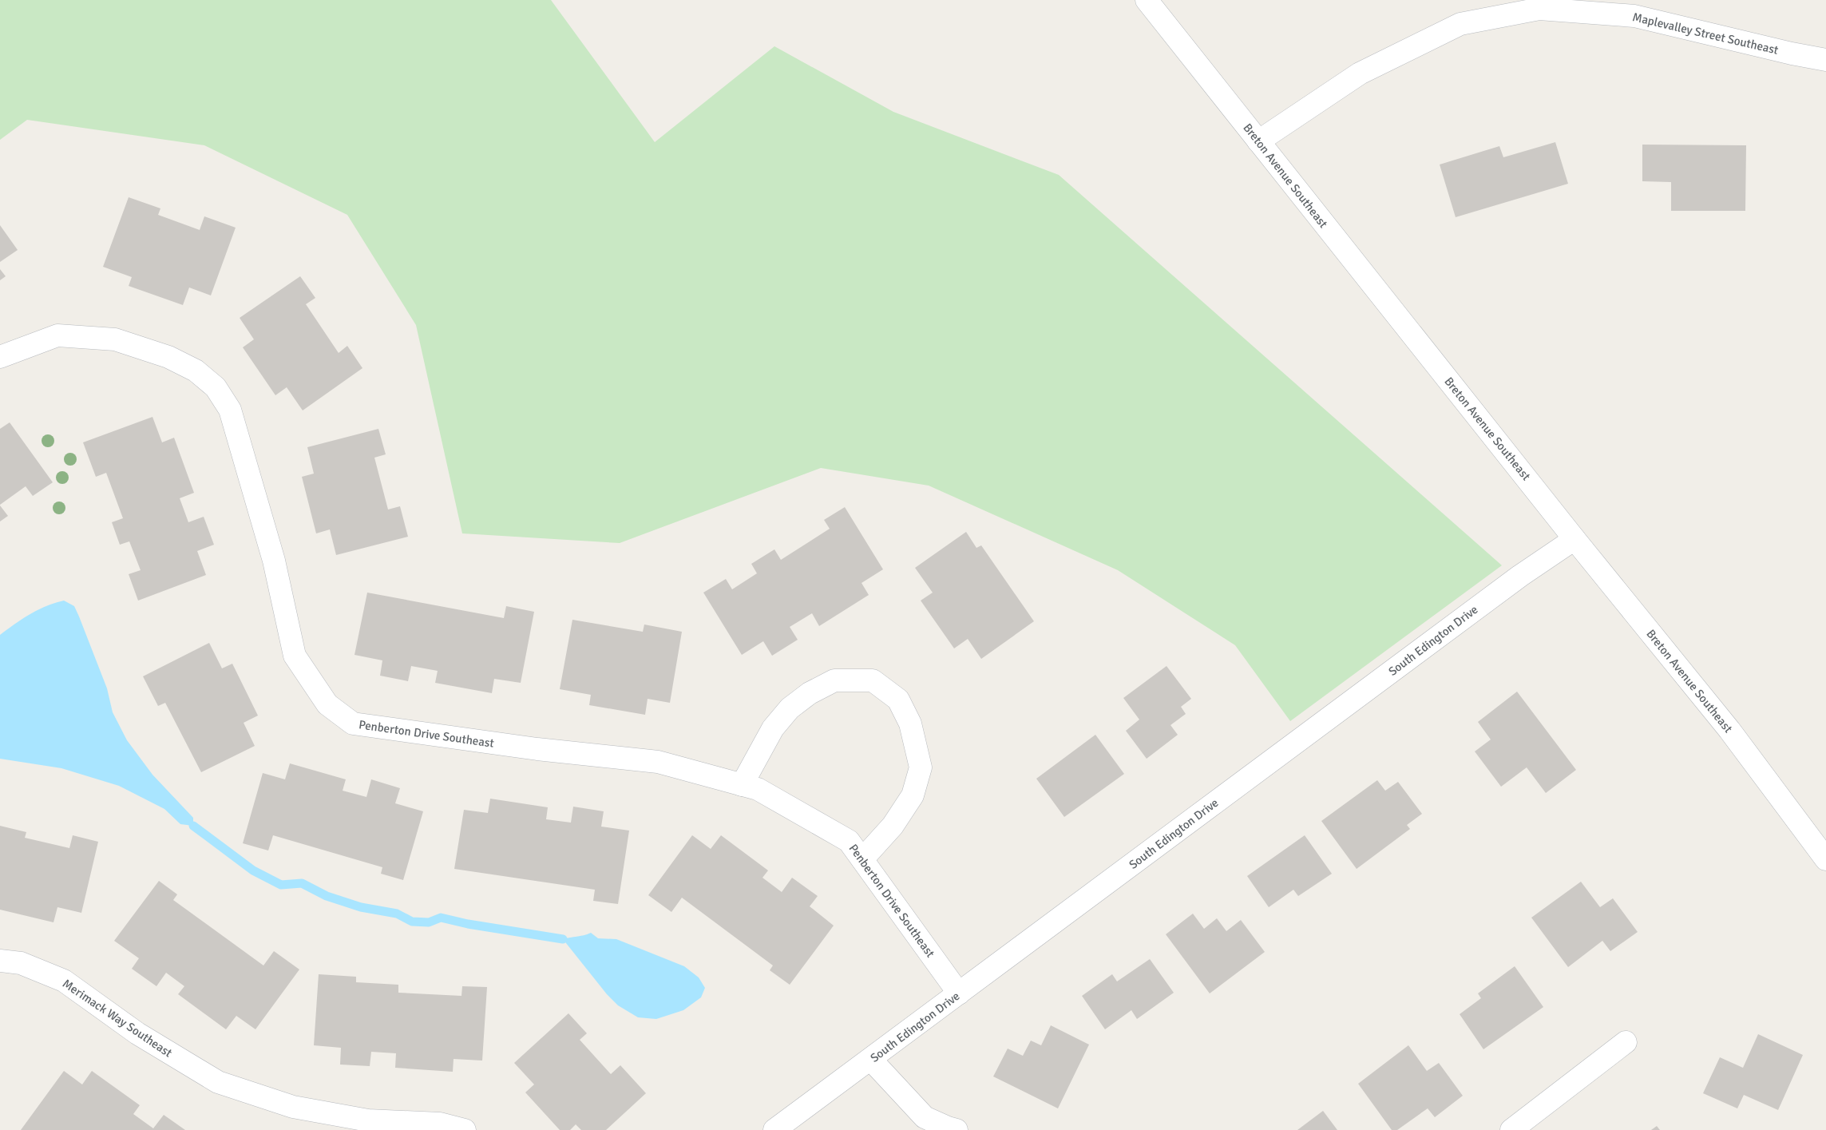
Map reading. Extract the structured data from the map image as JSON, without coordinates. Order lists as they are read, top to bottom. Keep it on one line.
{"streets":{"street":["Maplevalley Street Southeast","Breton Avenue Southeast","South Edington Drive","Penberton Drive Southeast","Merimack Way Southeast"]},"crossings":[["Maplevalley Street Southeast","Breton Avenue Southeast"],["Breton Avenue Southeast","South Edington Drive"],["South Edington Drive","Penberton Drive Southeast"]]}
